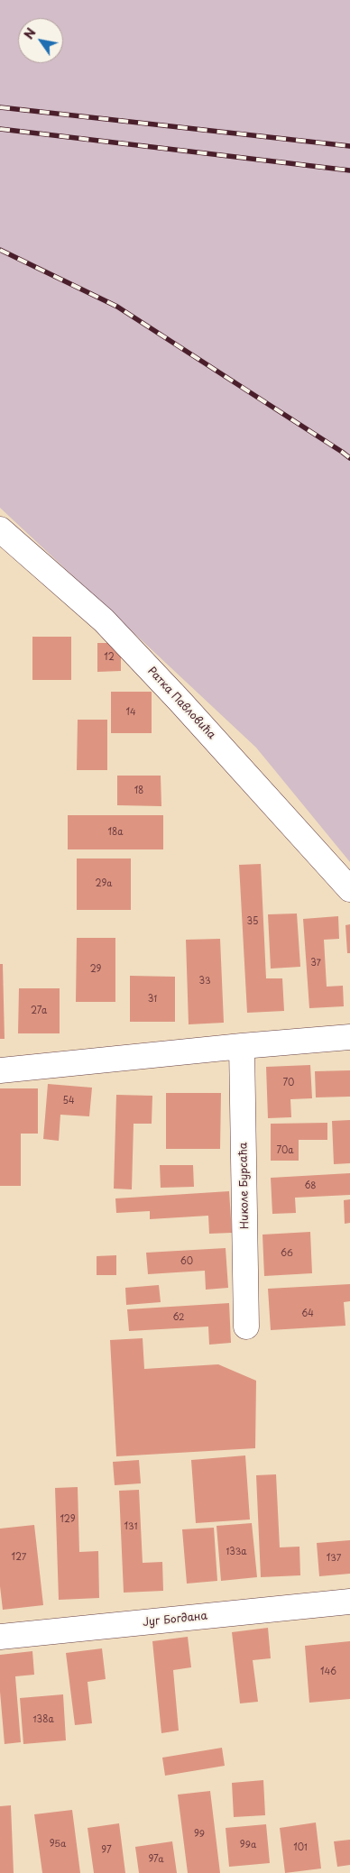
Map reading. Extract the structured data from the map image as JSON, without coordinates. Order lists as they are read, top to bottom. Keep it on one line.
{"streets":{"street":["Ратка Павловића","Николе Бурсаћа","Југ Богдана"]},"house_numbers":["12","14","18","18a","29a","35","37","29","33","31","27a","70","54","70a","68","66","60","64","62","129","131","133a","127","137","146","138a","99","95a","99a","101","97","97a"],"north":"top left"}
